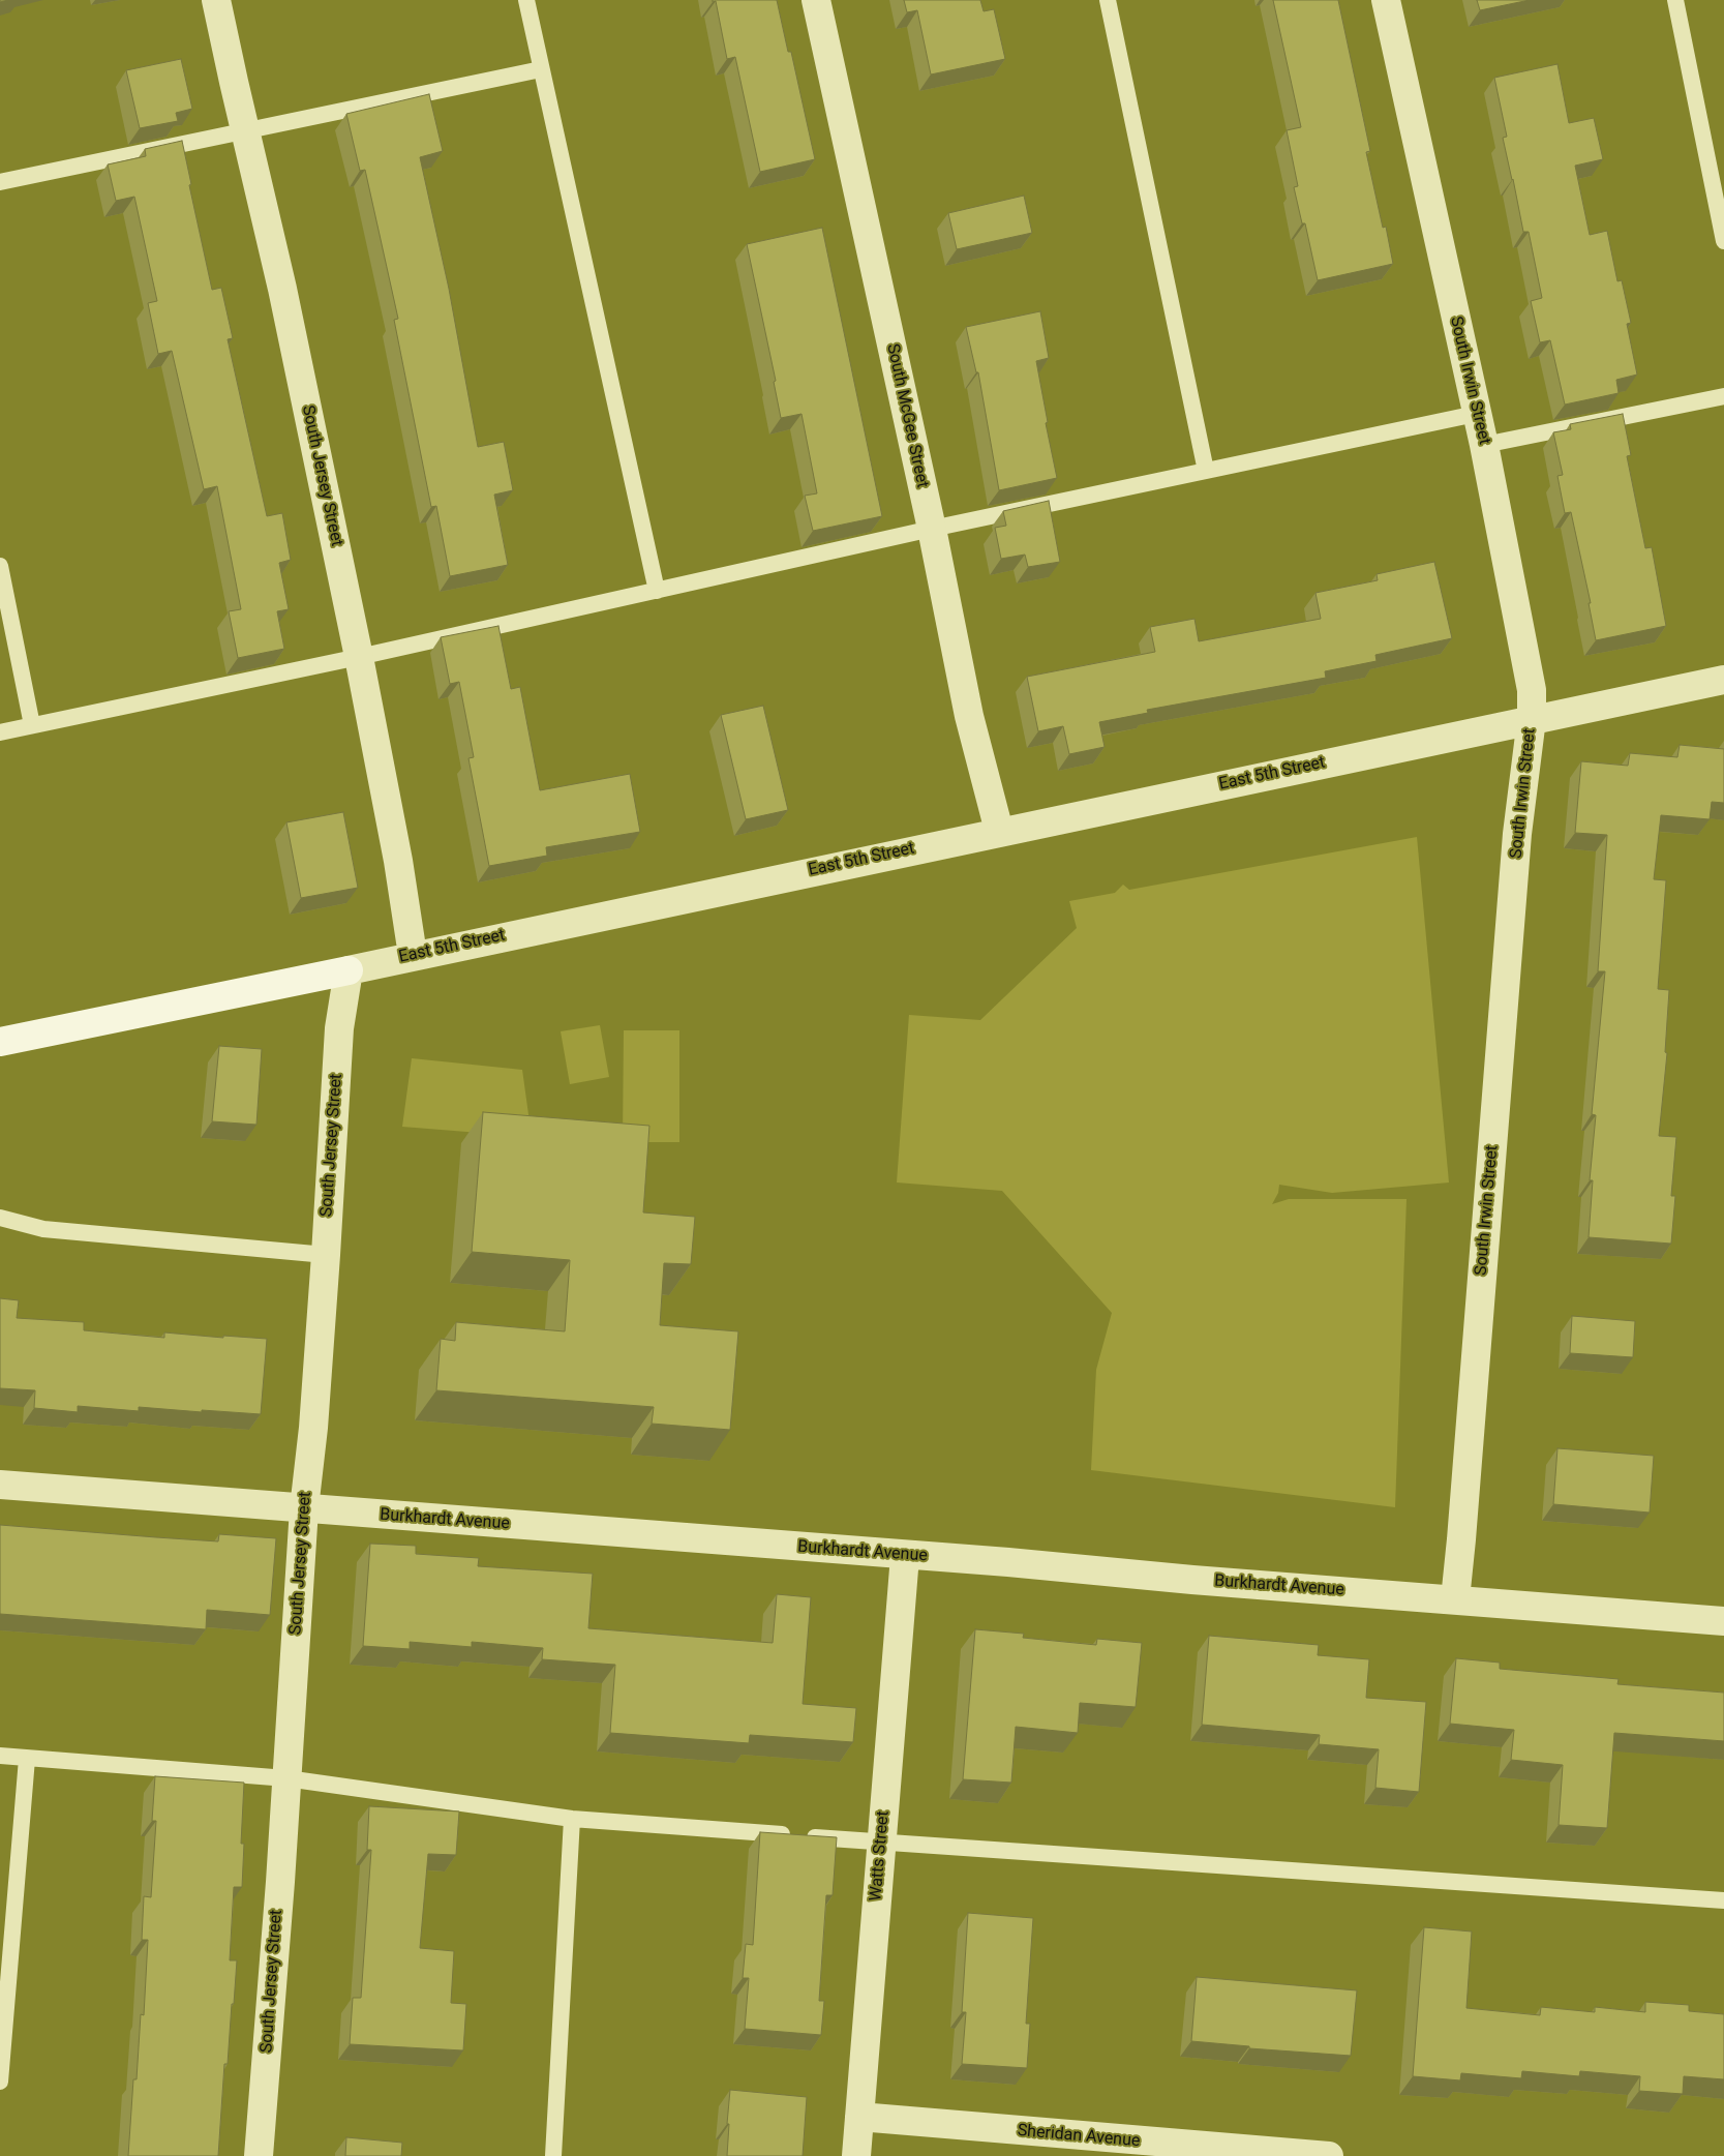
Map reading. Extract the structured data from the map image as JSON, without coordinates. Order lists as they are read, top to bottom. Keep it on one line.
{"streets":{"street":["South Irwin Street","South McGee Street","South Jersey Street","East 5th Street","Burkhardt Avenue","Watts Street","Sheridan Avenue"]},"crossings":[["South Irwin Street","East 5th Street"],["South Irwin Street","Burkhardt Avenue"],["South McGee Street","East 5th Street"],["South Jersey Street","East 5th Street"],["South Jersey Street","Burkhardt Avenue"],["Burkhardt Avenue","Watts Street"],["Watts Street","Sheridan Avenue"]]}
